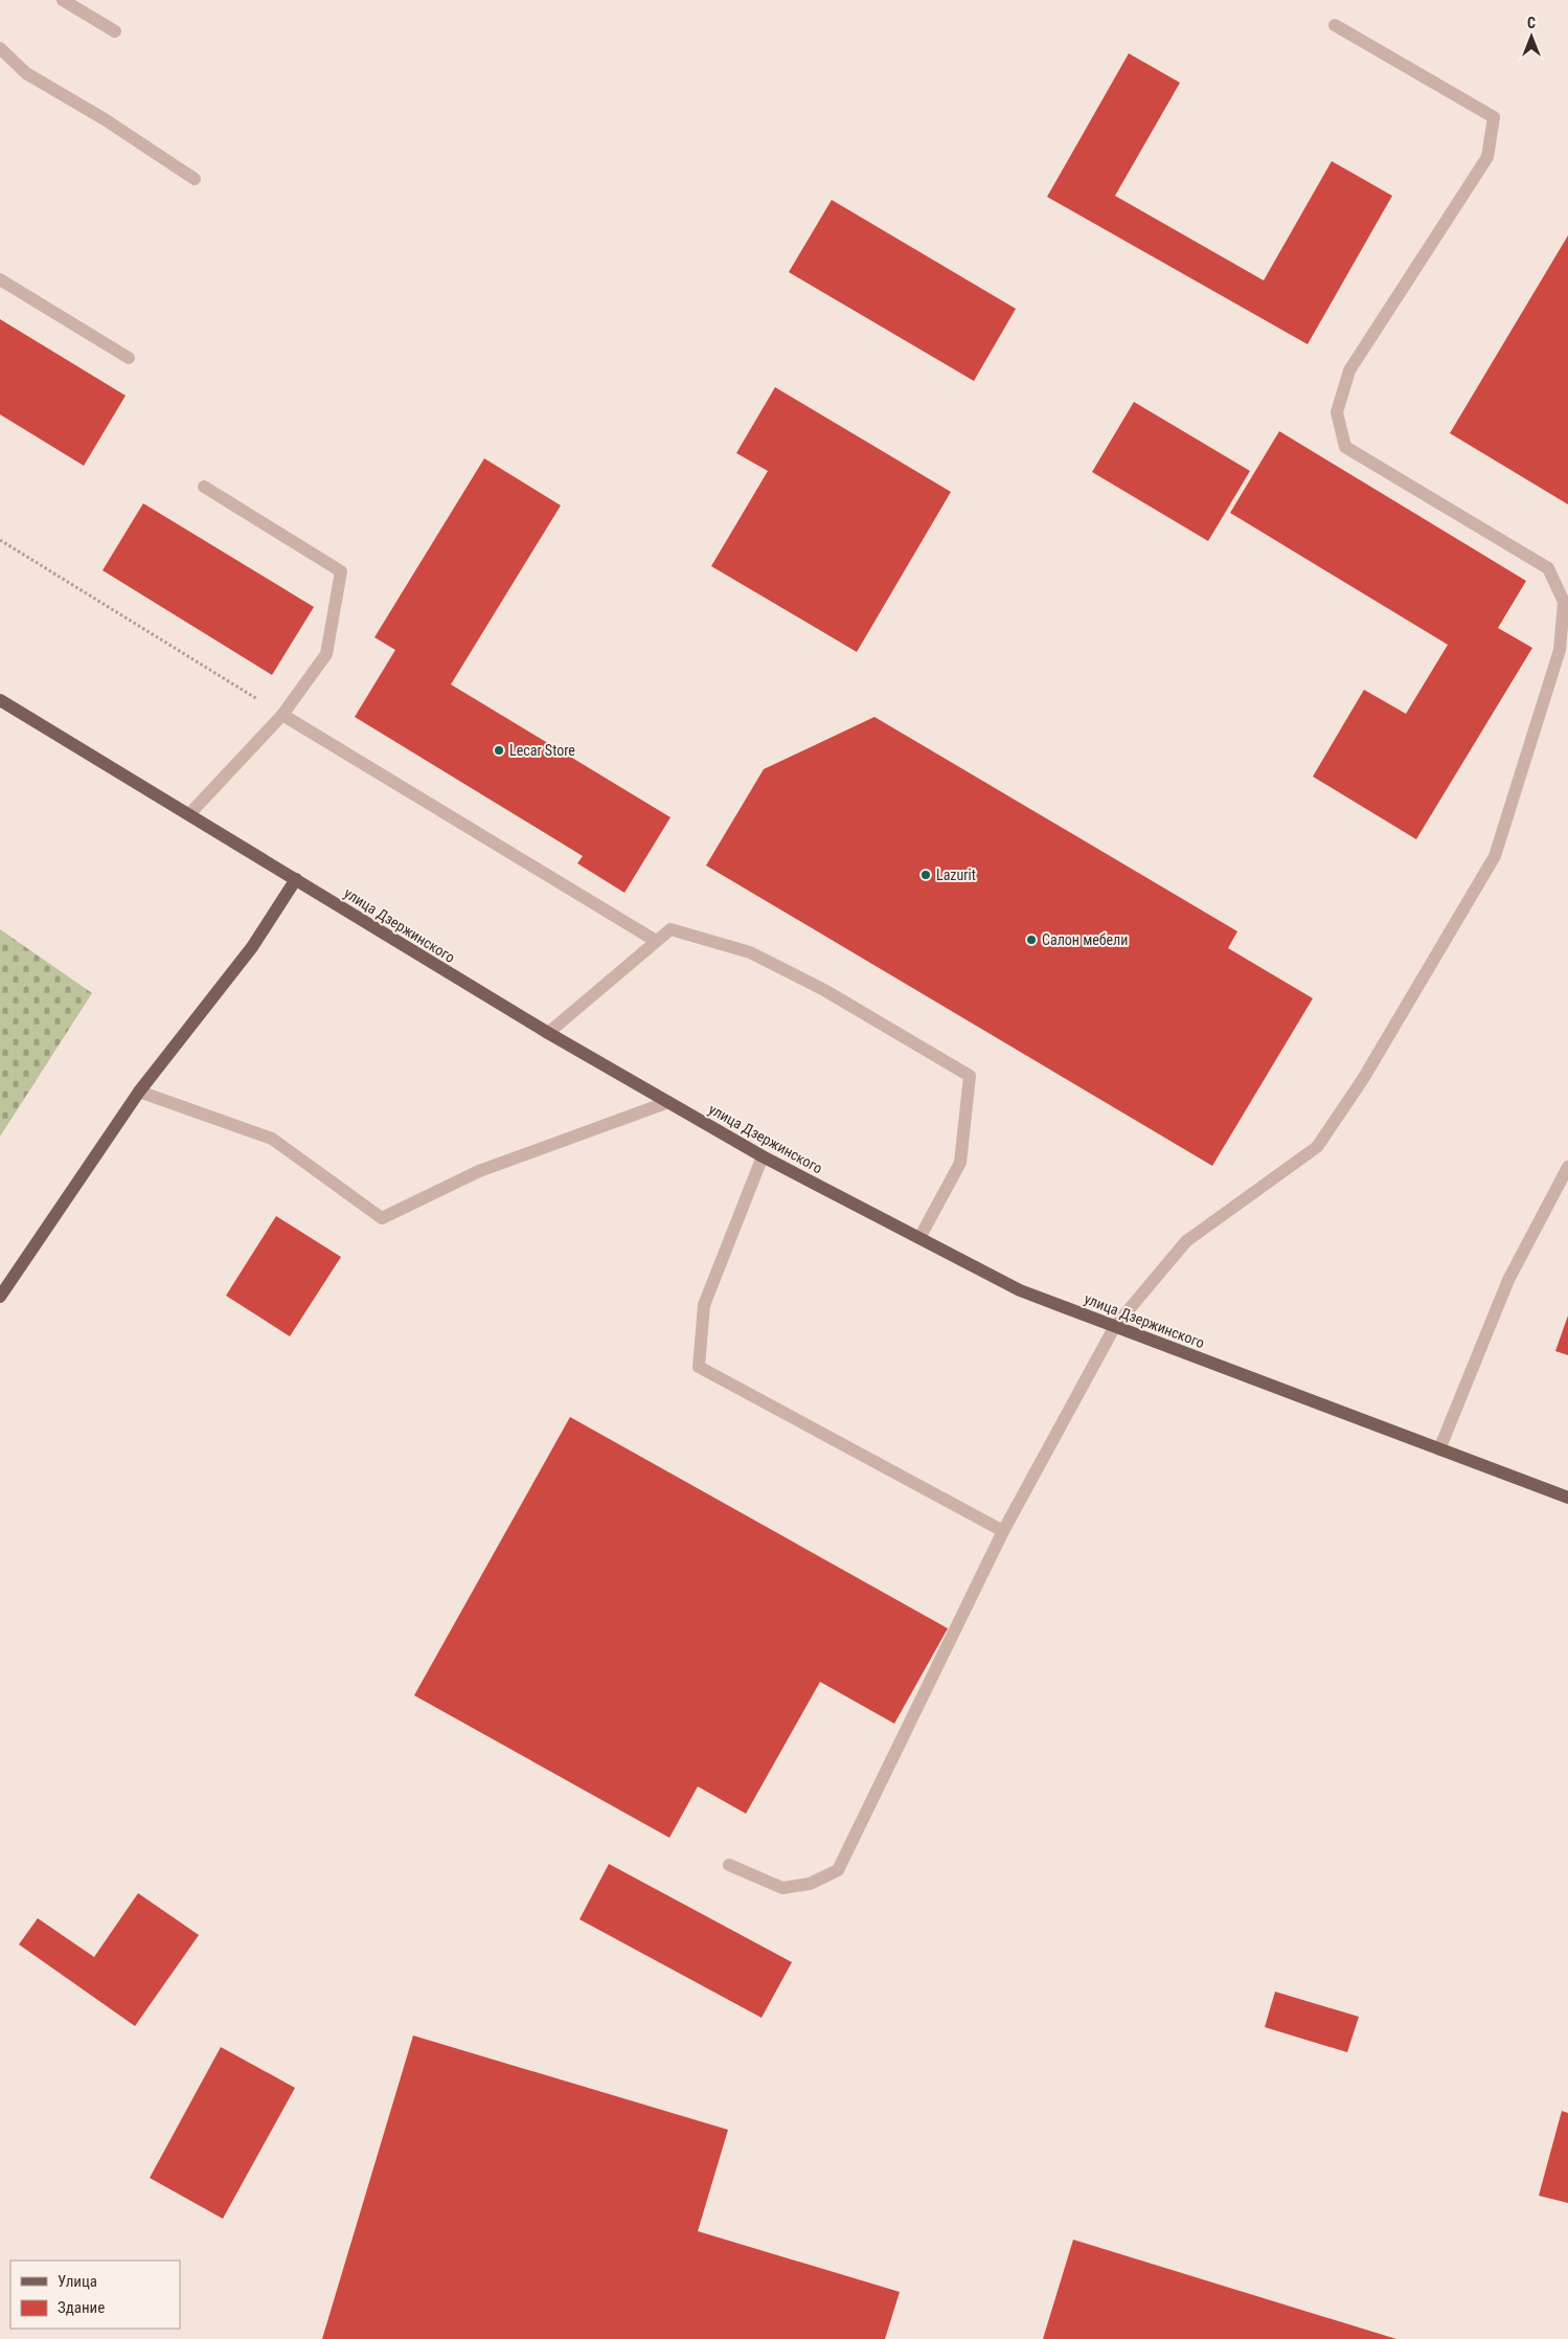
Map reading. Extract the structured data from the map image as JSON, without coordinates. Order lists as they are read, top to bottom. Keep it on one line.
{"streets":{"main road":["улица Дзержинского"]},"places":["Lecar Store","Lazurit","Салон мебели"],"legend":["Улица","Здание"],"north":"top"}
